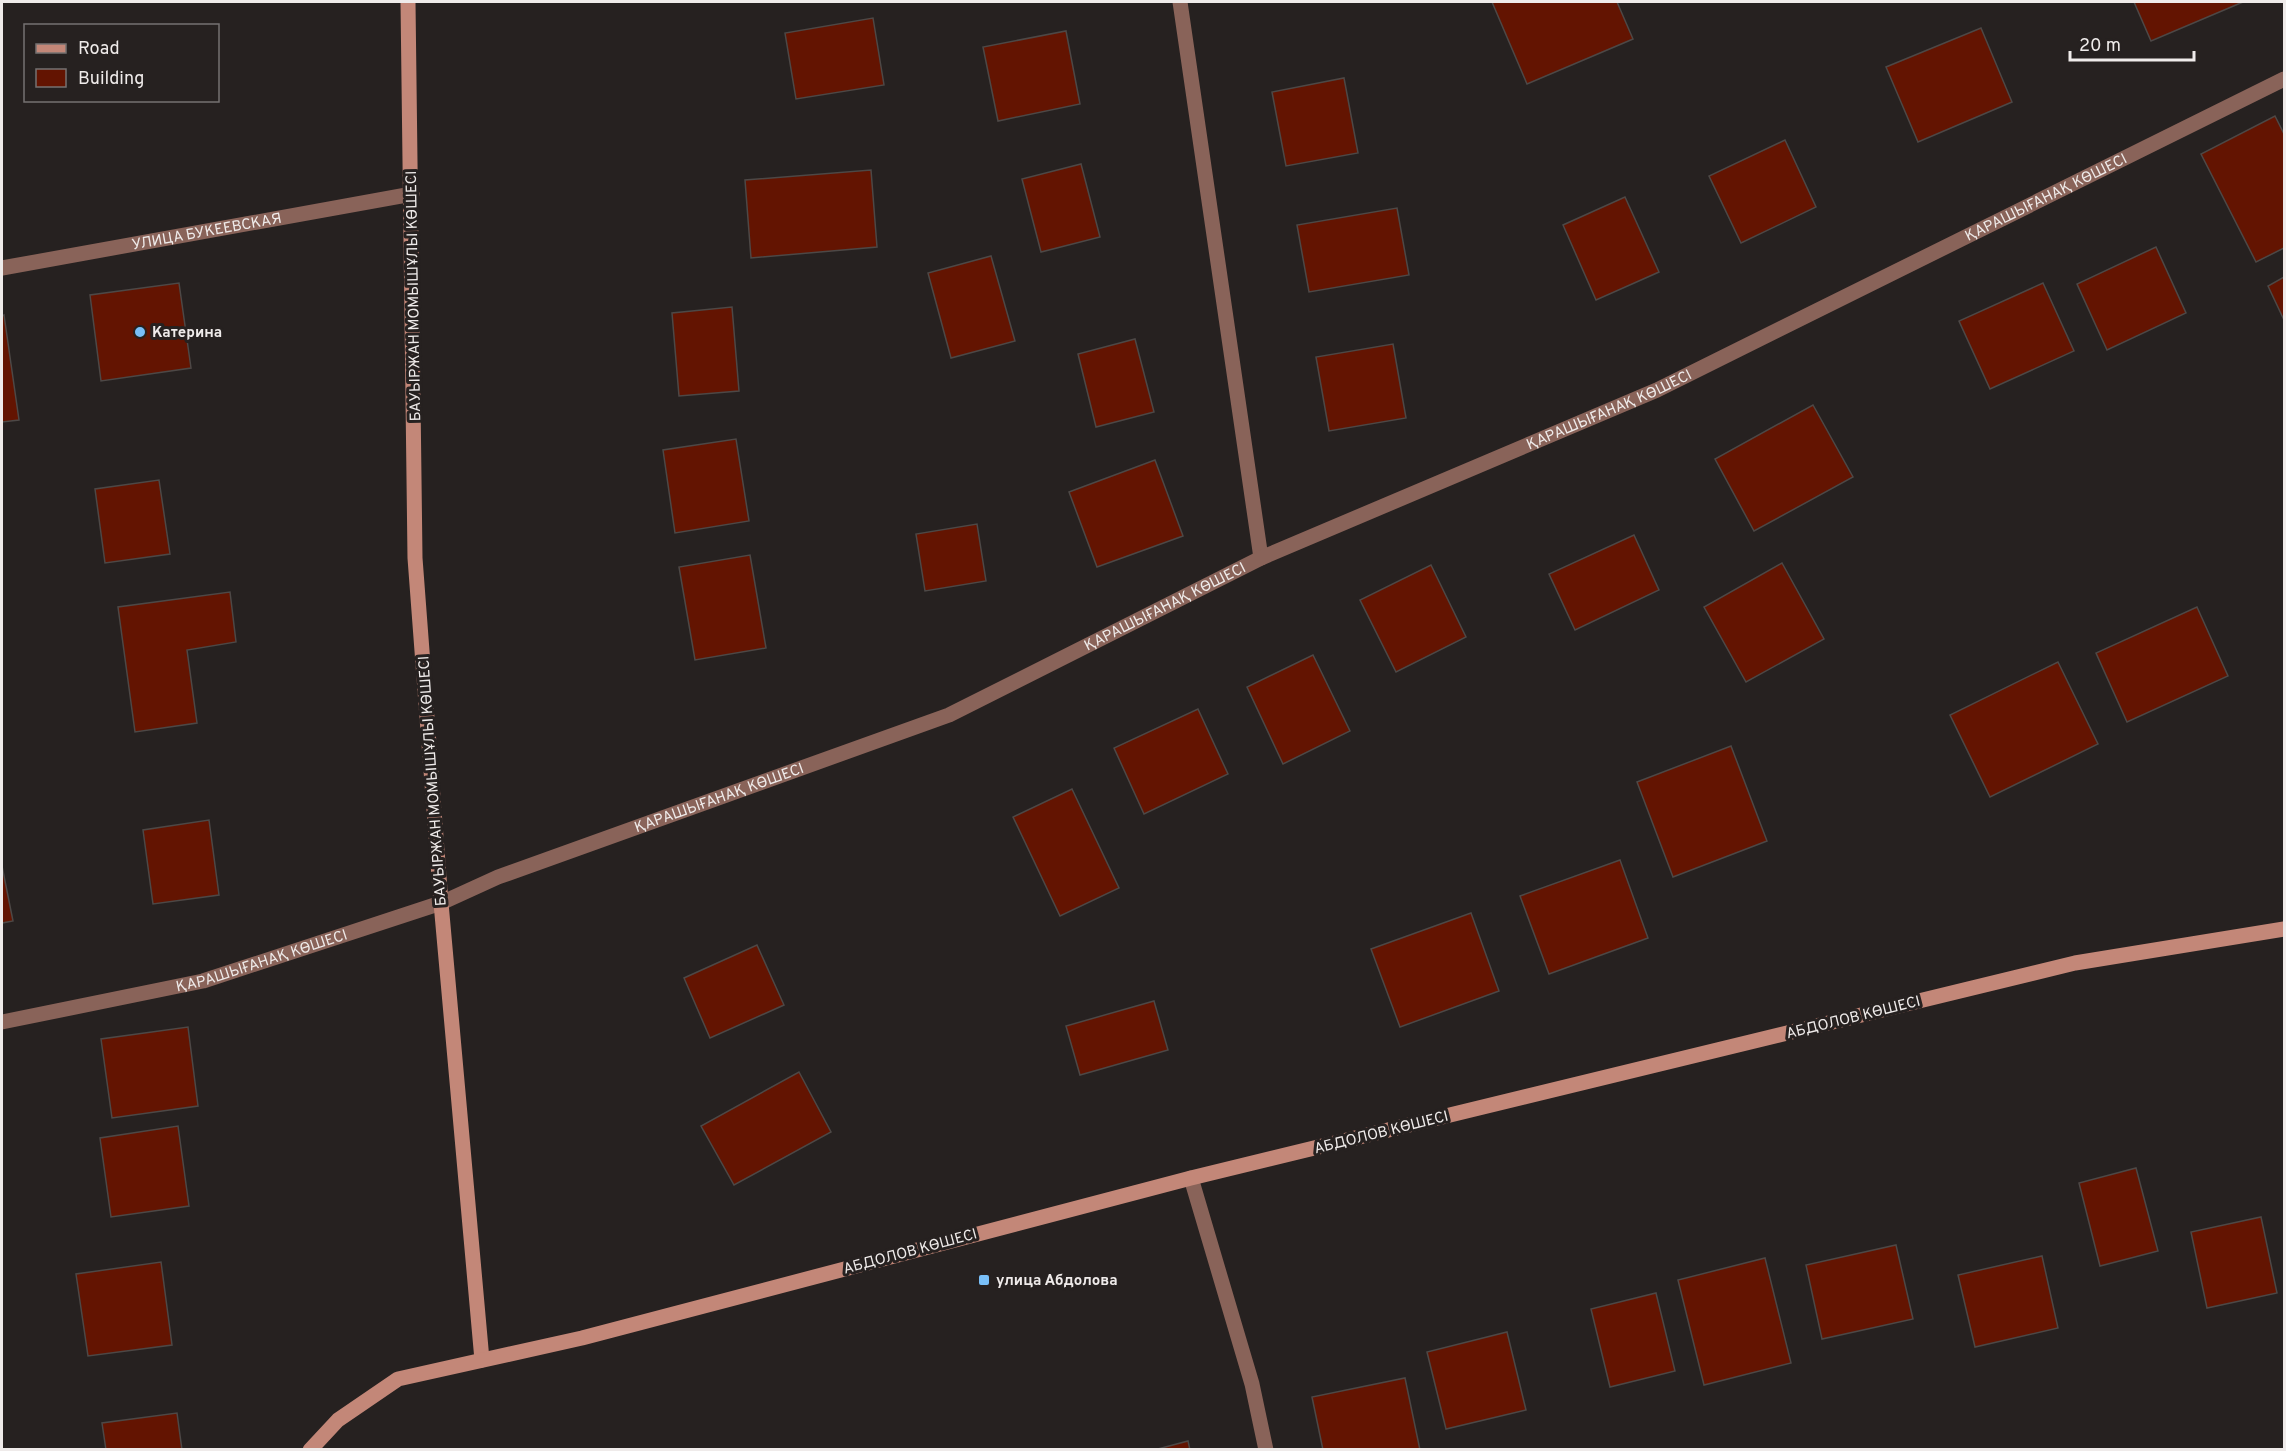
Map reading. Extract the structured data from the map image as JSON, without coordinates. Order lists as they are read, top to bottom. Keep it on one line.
{"streets":{"street":["ҚАРАШЫҒАНАҚ КӨШЕСІ","УЛИЦА БУКЕЕВСКАЯ","БАУЫРЖАН МОМЫШҰЛЫ КӨШЕСІ","АБДОЛОВ КӨШЕСІ"]},"crossings":[["ҚАРАШЫҒАНАҚ КӨШЕСІ","БАУЫРЖАН МОМЫШҰЛЫ КӨШЕСІ"],["УЛИЦА БУКЕЕВСКАЯ","БАУЫРЖАН МОМЫШҰЛЫ КӨШЕСІ"],["БАУЫРЖАН МОМЫШҰЛЫ КӨШЕСІ","АБДОЛОВ КӨШЕСІ"]],"places":{"other":["Катерина"],"transit":["улица Абдолова"]},"legend":["Road","Building"],"scale_bar":"20 m"}
